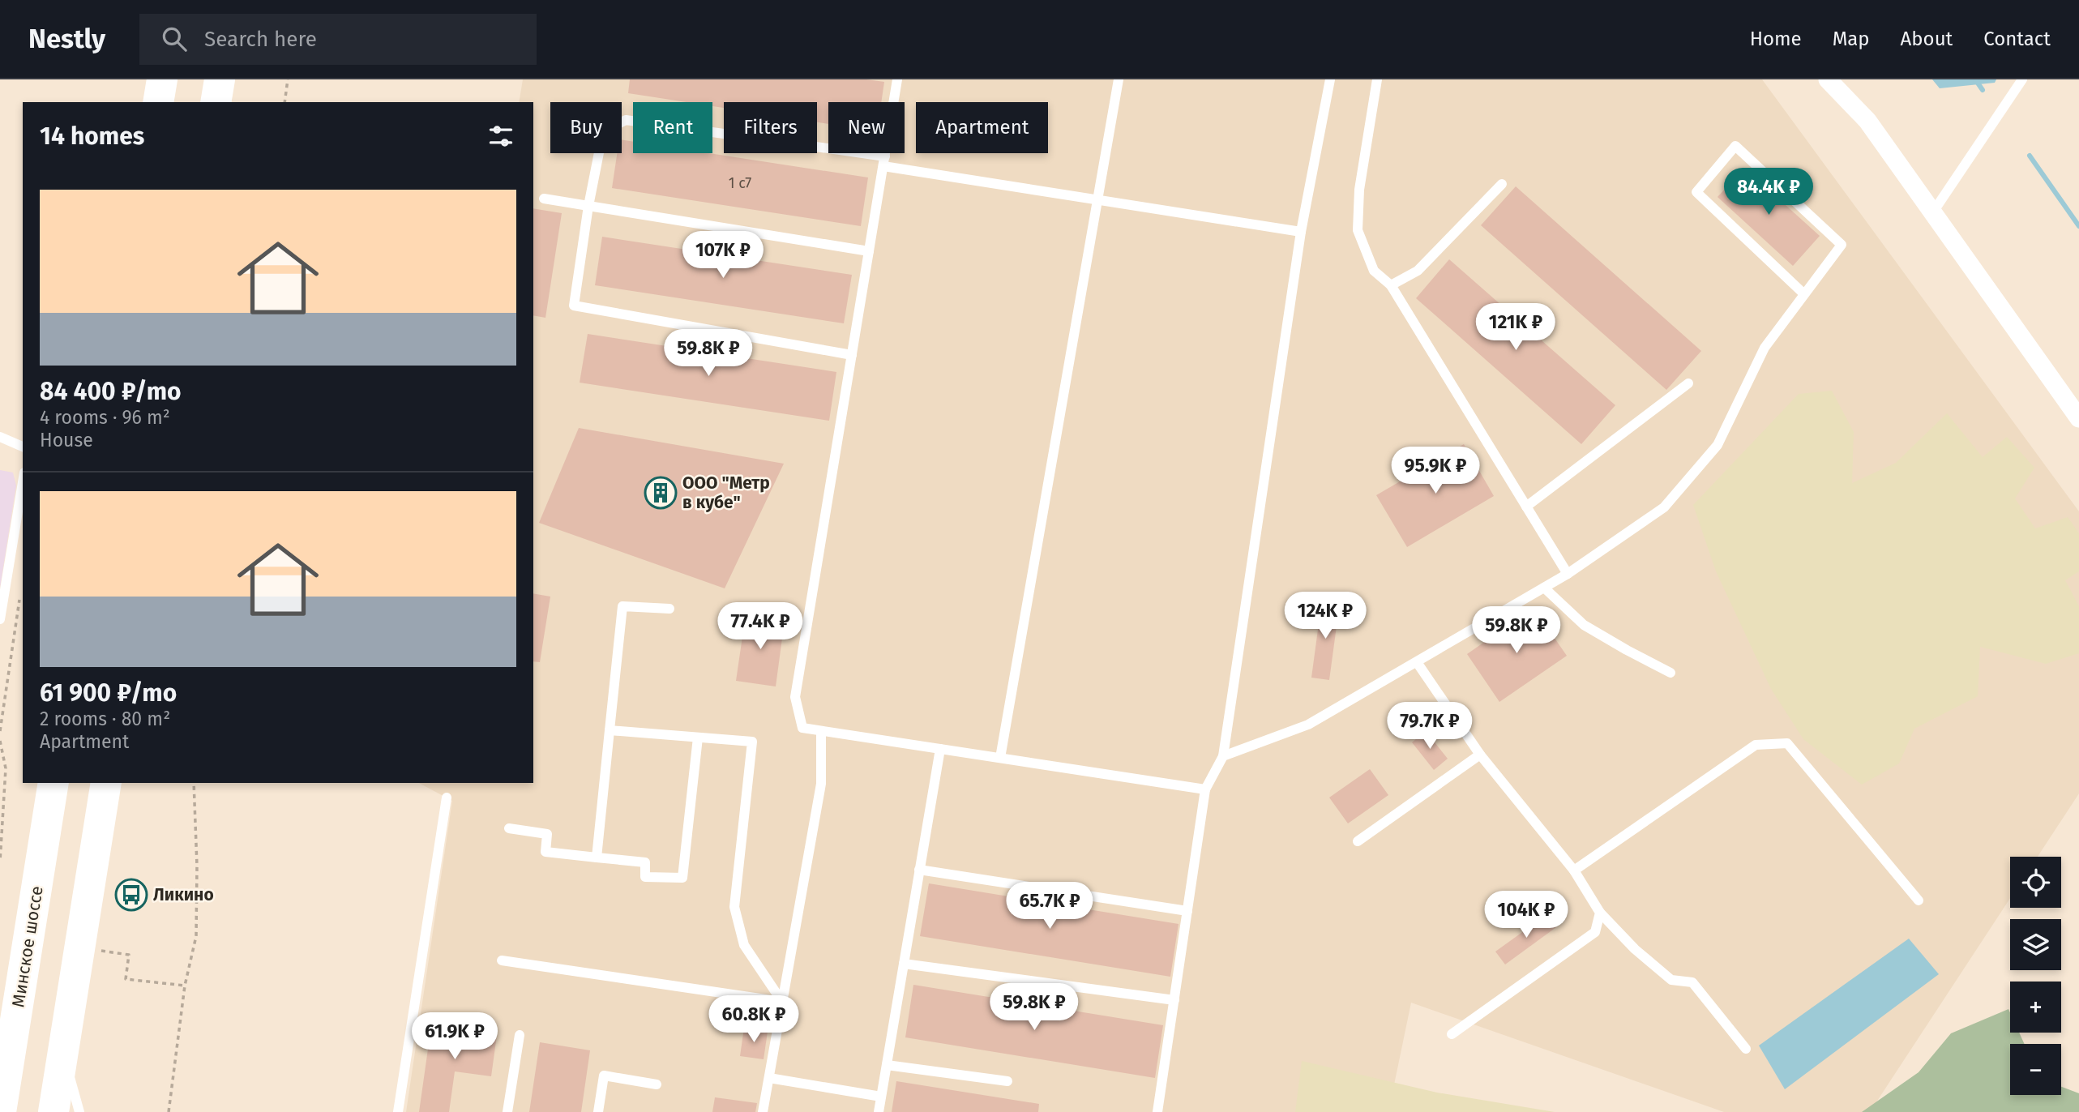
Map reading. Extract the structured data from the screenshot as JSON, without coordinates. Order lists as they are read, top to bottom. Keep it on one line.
{"streets":{"highway":["Минское шоссе"]},"places":{"building":["ООО \"Метр в кубе\""],"bus stop":["Ликино"]},"house_numbers":["1 с7"],"page":{"header":"Nestly","search":"Search here","nav":["Home","Map","About","Contact"],"chip":["Buy","Rent","Filters","New","Apartment"],"heading":"14 homes","price":["84.4K ₽","107K ₽","121K ₽","59.8K ₽","95.9K ₽","124K ₽","77.4K ₽","59.8K ₽","79.7K ₽","65.7K ₽","104K ₽","59.8K ₽","60.8K ₽","61.9K ₽"],"list":[{"name":"84 400 ₽/mo","note":"4 rooms · 96 m² · House"},{"name":"61 900 ₽/mo","note":"2 rooms · 80 m² · Apartment"}],"map_buttons":["+","−"]}}
